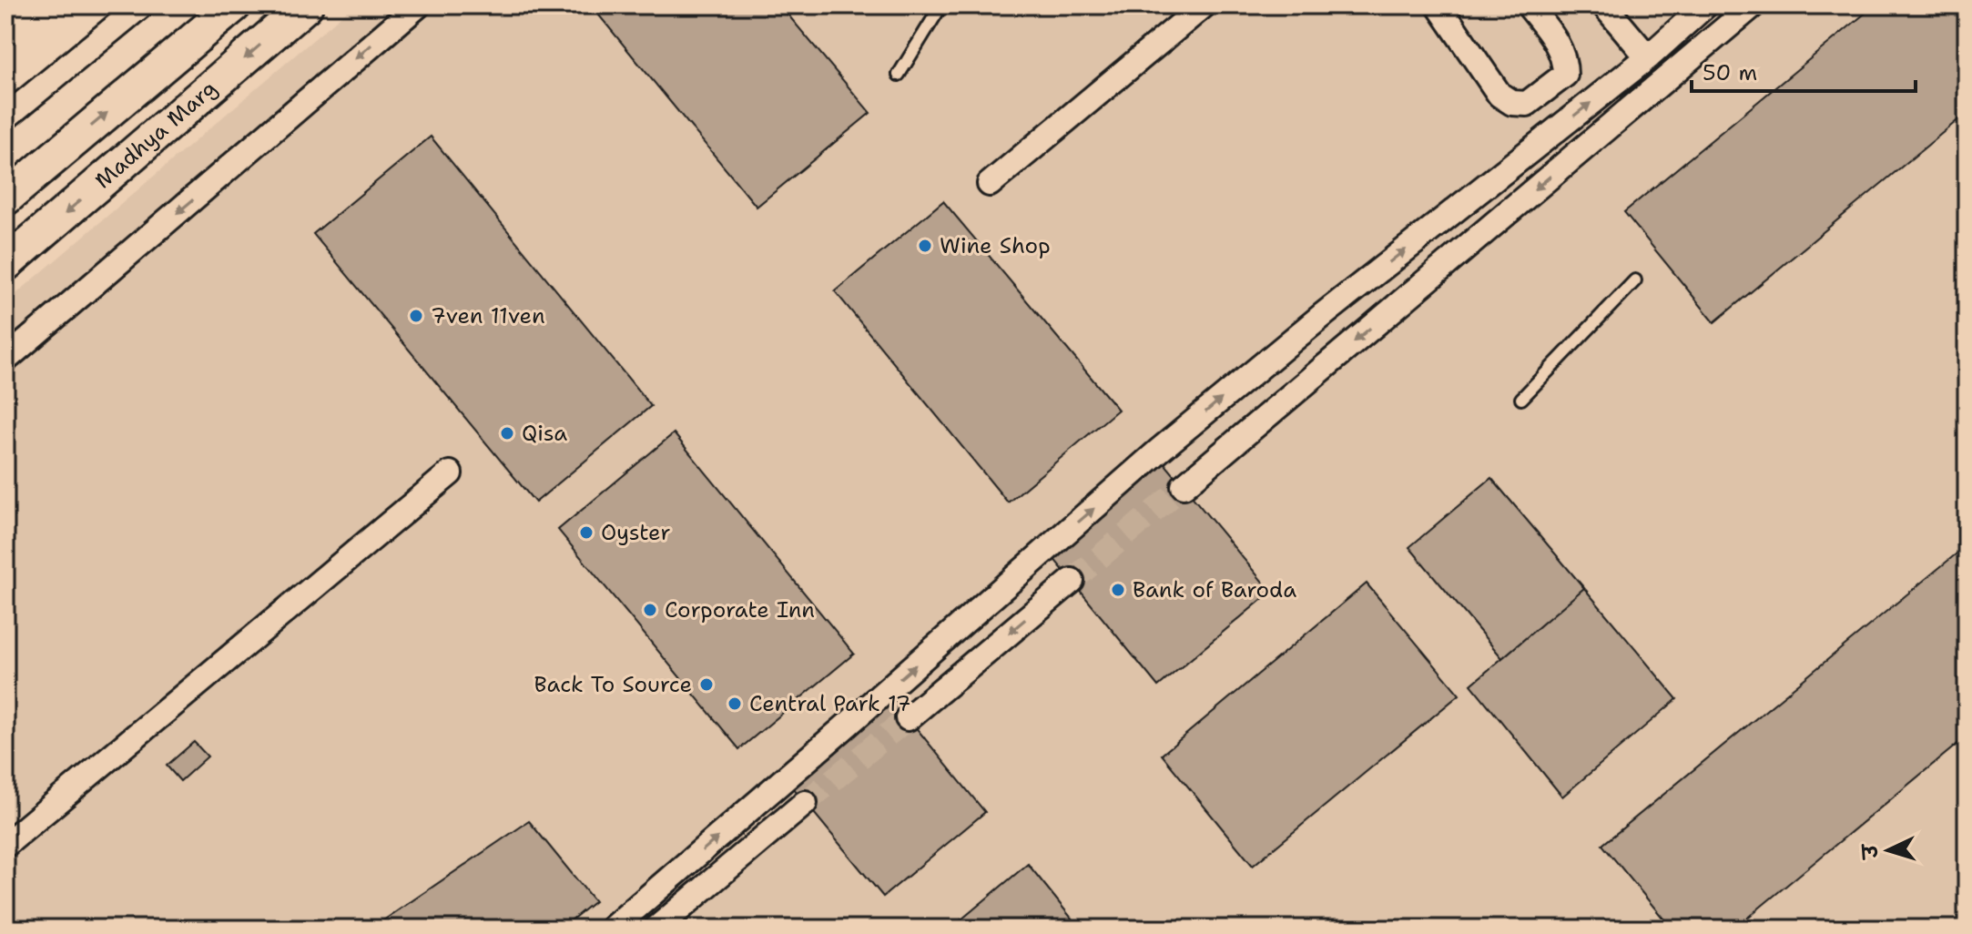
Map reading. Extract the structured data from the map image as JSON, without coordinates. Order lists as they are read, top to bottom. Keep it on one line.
{"streets":{"main road":["Madhya Marg"]},"places":["Wine Shop","7ven 11ven","Qisa","Oyster","Bank of Baroda","Corporate Inn","Back To Source","Central Park 17"],"scale_bar":"50 m","north":"left"}
